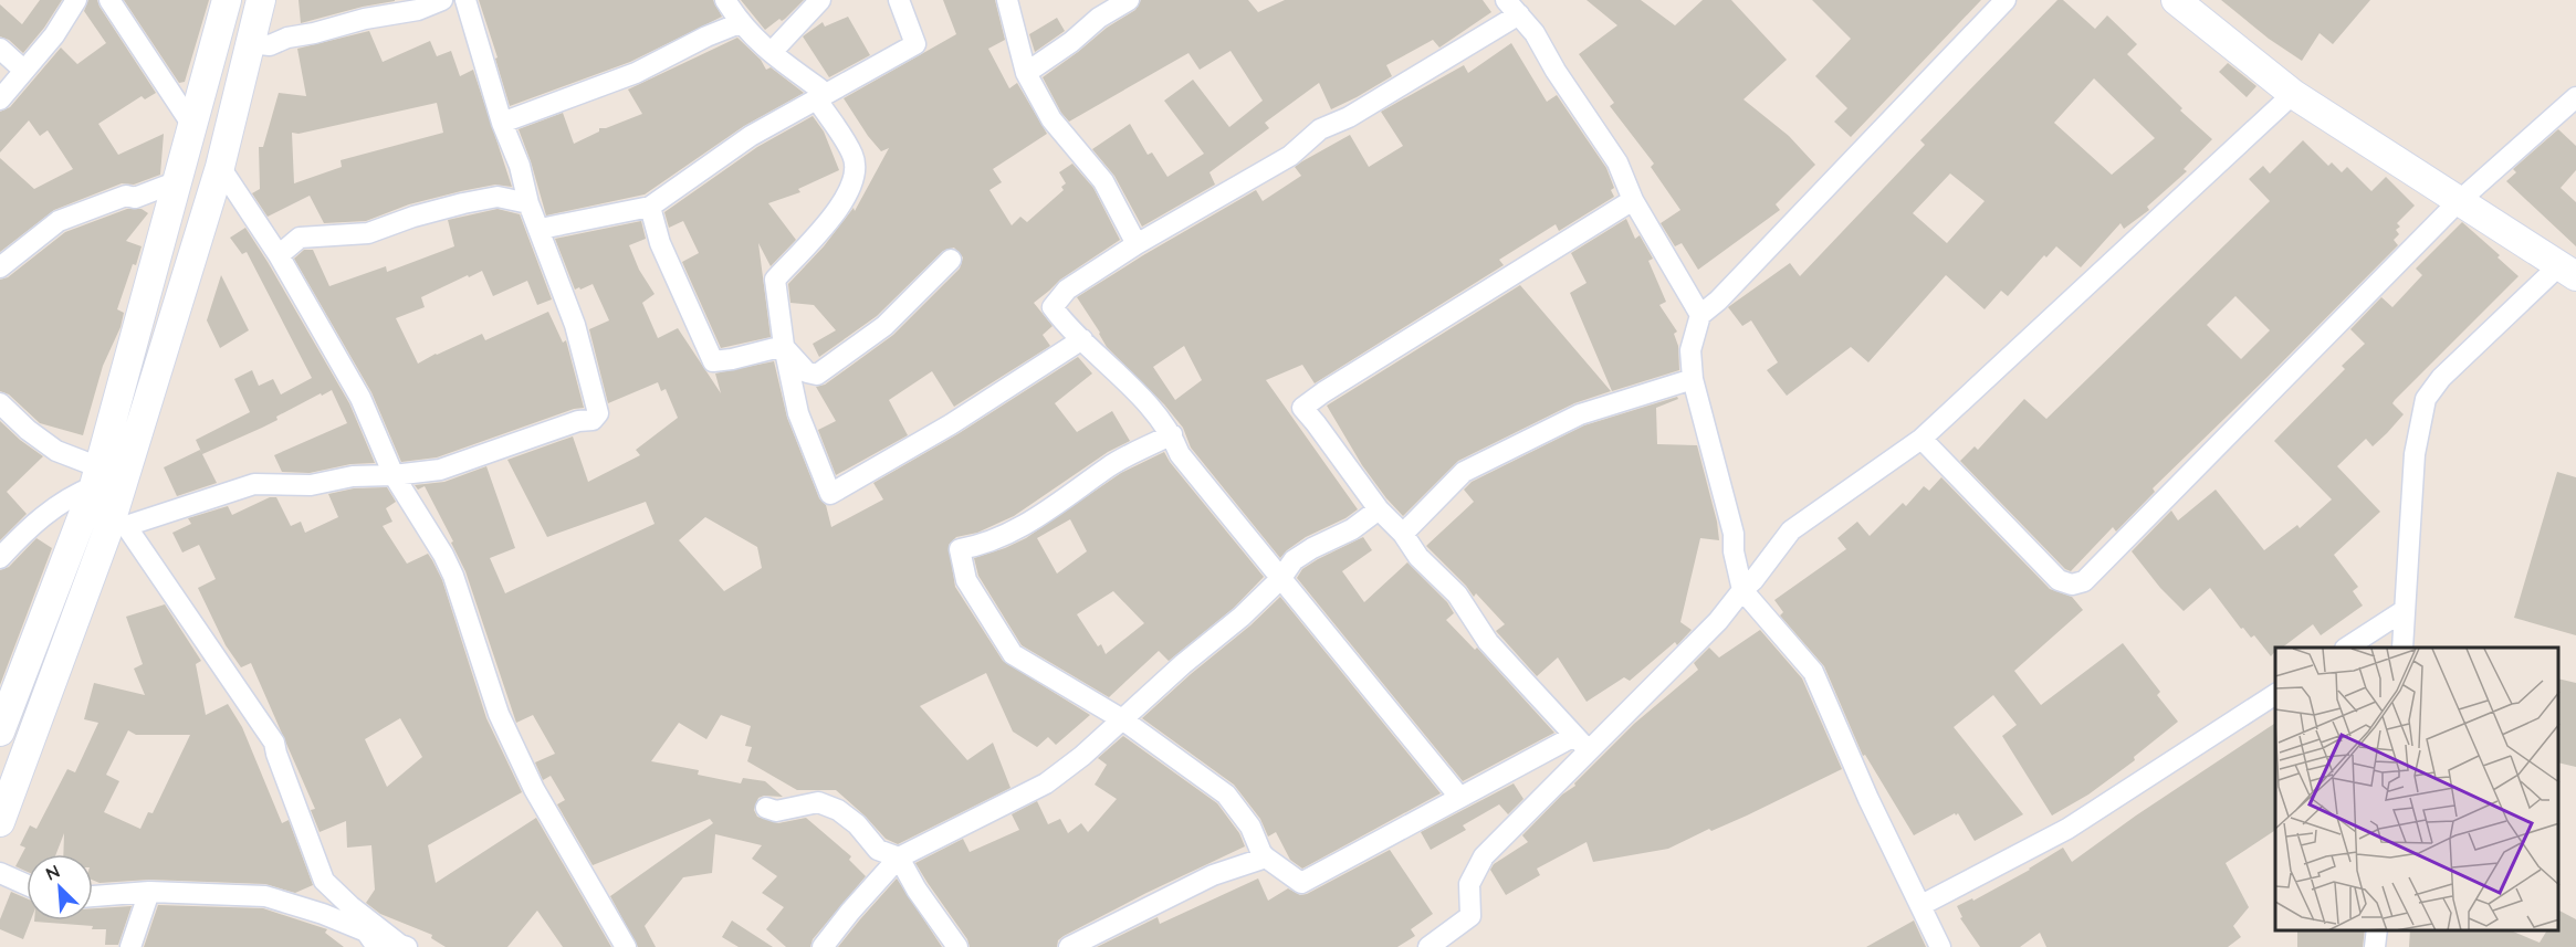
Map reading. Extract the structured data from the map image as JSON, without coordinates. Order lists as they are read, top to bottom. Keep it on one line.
{"north":"top left"}
